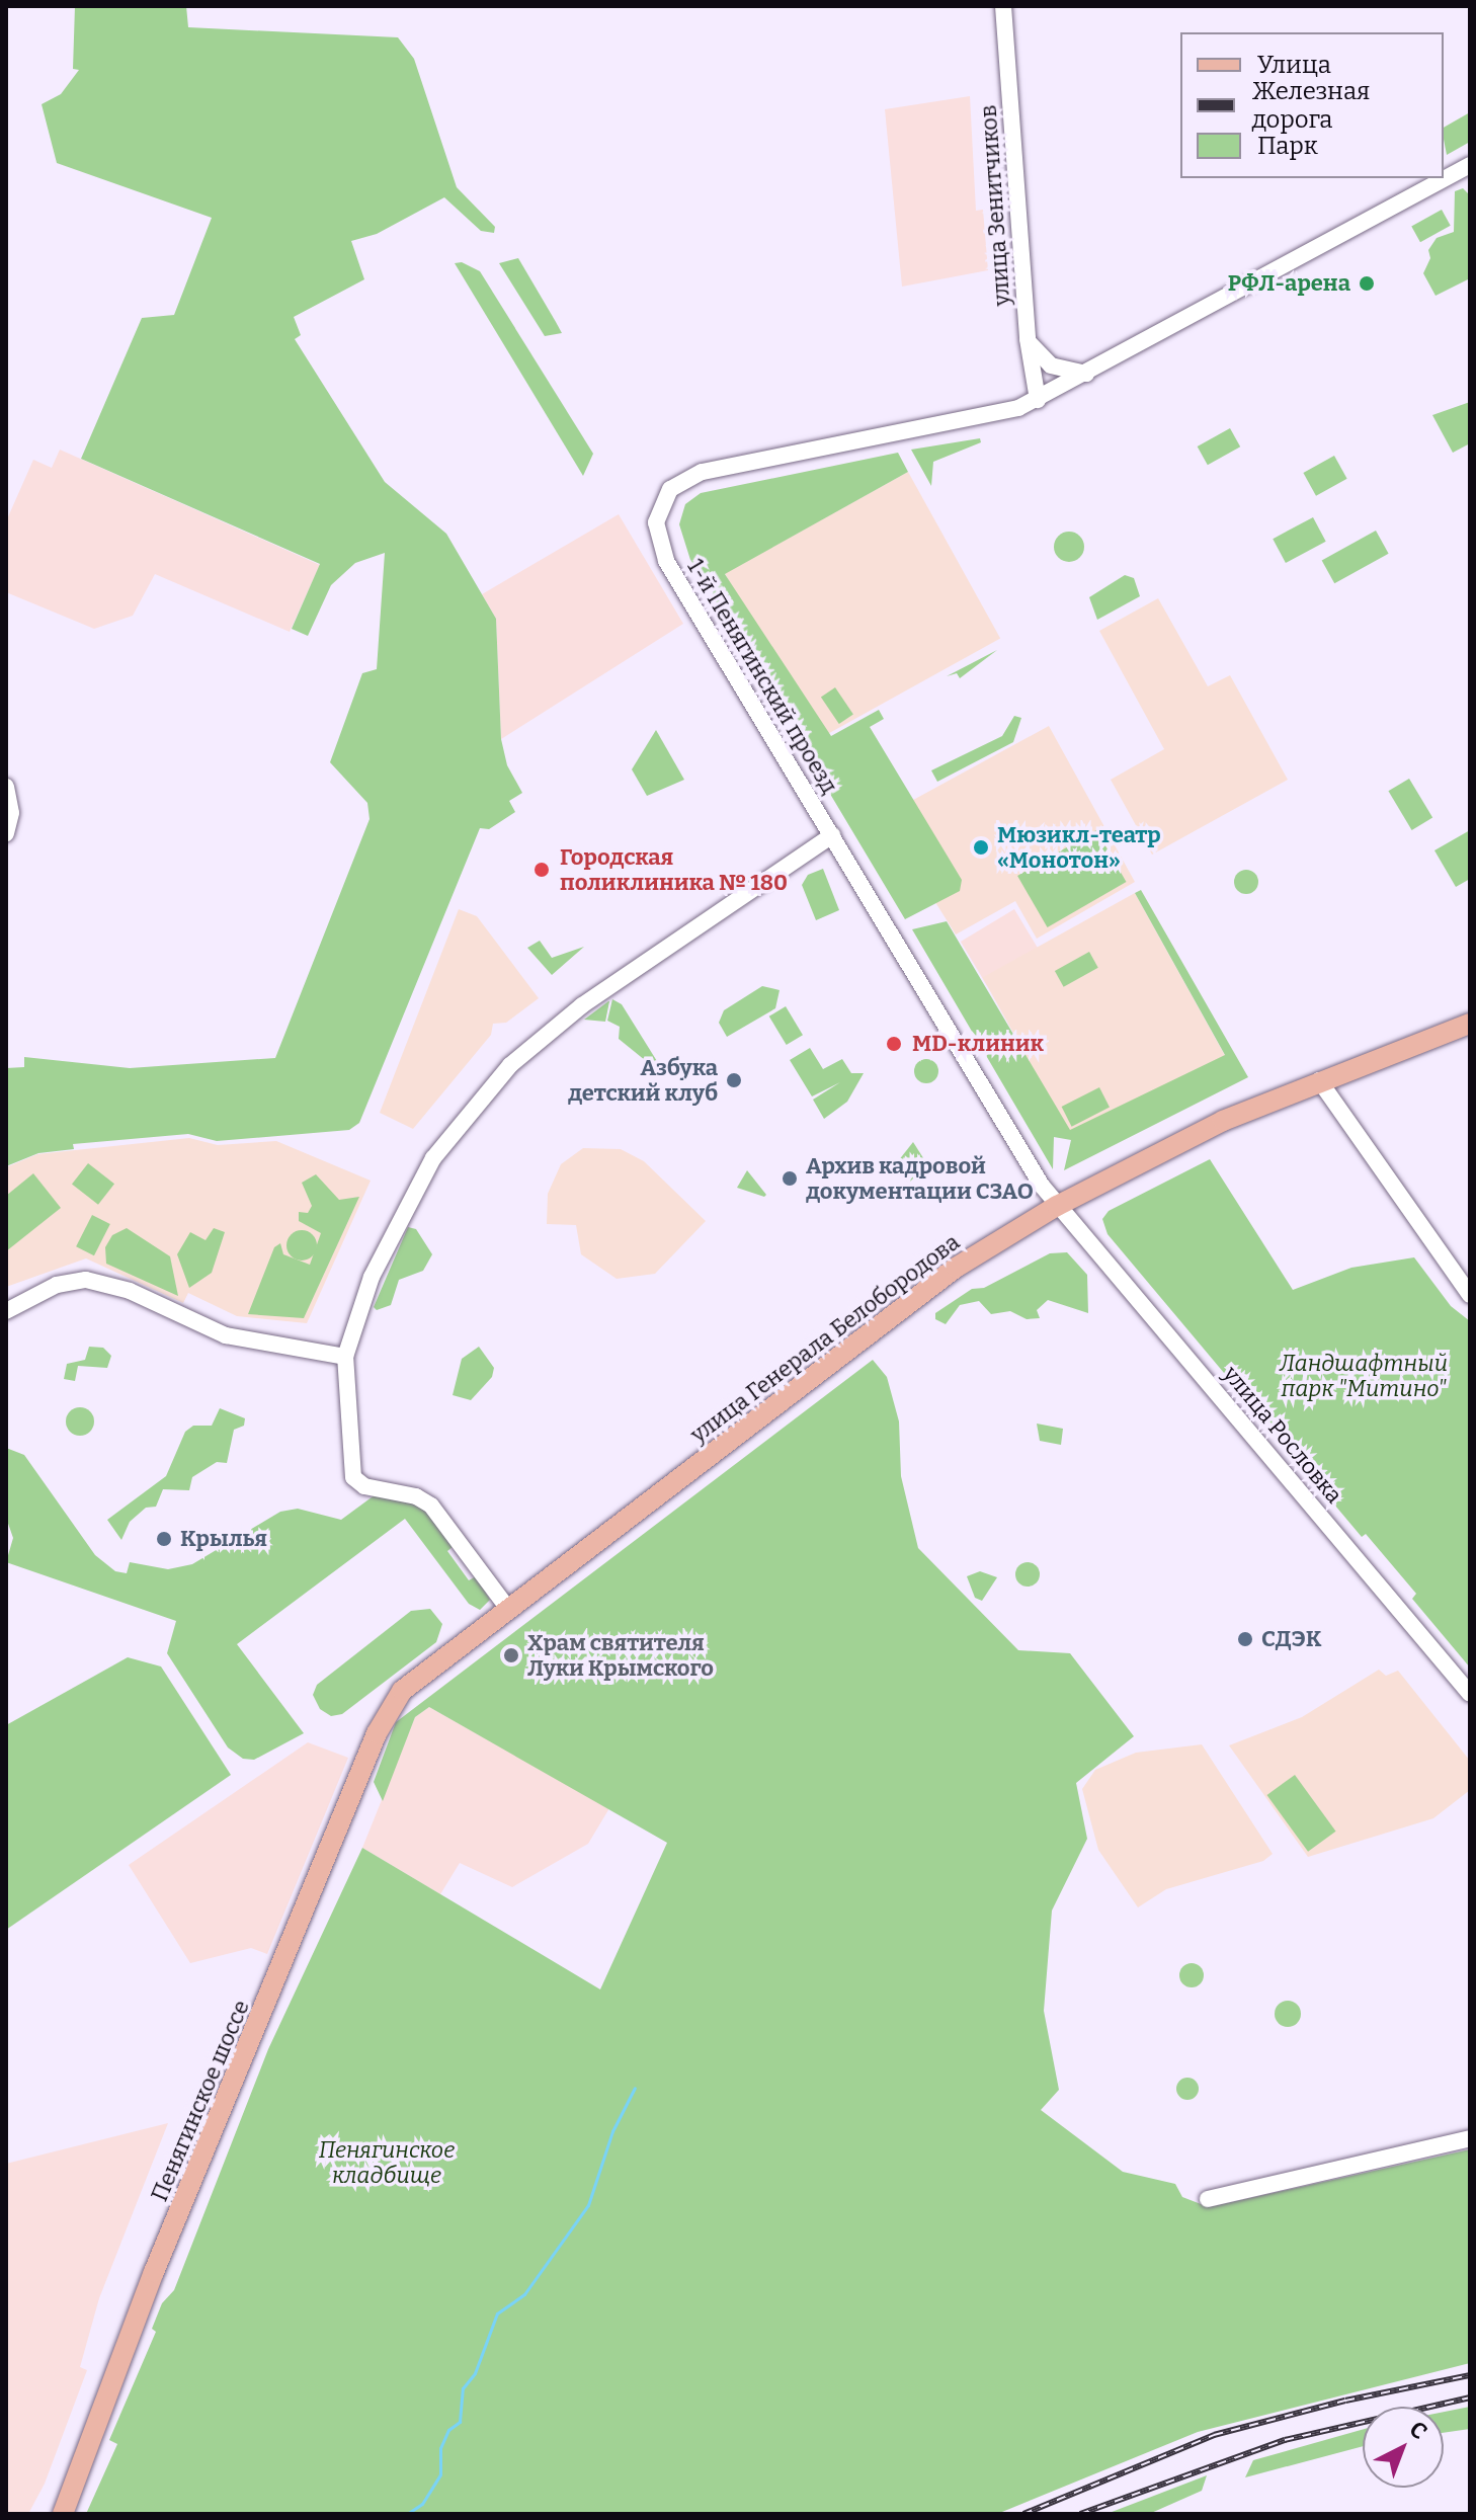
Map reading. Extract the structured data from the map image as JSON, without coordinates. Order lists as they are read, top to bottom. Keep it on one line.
{"streets":{"main road":["улица Генерала Белобородова","Пенягинское шоссе"],"street":["улица Зенитчиков","1-й Пенягинский проезд","улица Рословка"]},"crossings":[["улица Зенитчиков","1-й Пенягинский проезд"],["1-й Пенягинский проезд","улица Генерала Белобородова"],["1-й Пенягинский проезд","улица Рословка"],["улица Генерала Белобородова","улица Рословка"],["улица Генерала Белобородова","Пенягинское шоссе"]],"parks":["Ландшафтный парк \"Митино\"","Пенягинское кладбище"],"places":["РФЛ-арена","Мюзикл-театр «Монотон»","Городская поликлиника № 180","MD-клиник","Азбука детский клуб","Архив кадровой документации СЗАО","Крылья","СДЭК","Храм святителя Луки Крымского"],"legend":["Улица","Железная дорога","Парк"],"north":"top right"}
